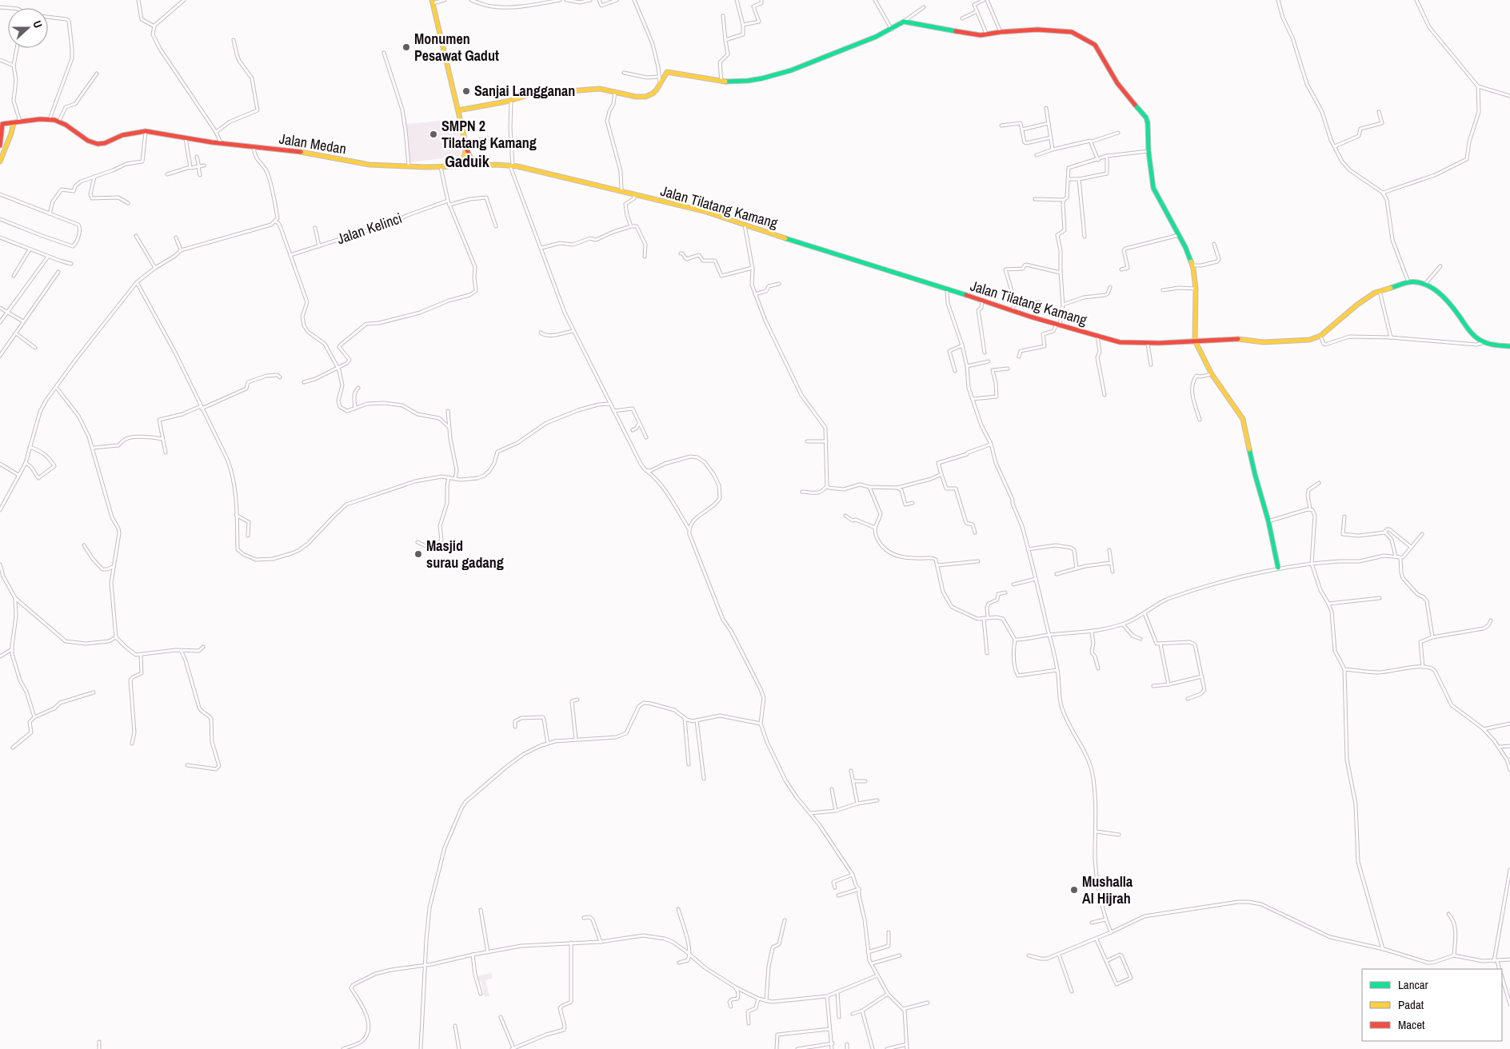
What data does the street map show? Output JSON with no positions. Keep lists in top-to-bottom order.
{
  "streets": {
    "main road": ["Jalan Medan", "Jalan Tilatang Kamang"],
    "street": ["Jalan Kelinci"]
  },
  "crossings": [
    ["Jalan Medan", "Jalan Tilatang Kamang"]
  ],
  "districts": ["Gaduik"],
  "places": [
    "Monumen Pesawat Gadut",
    "Sanjai Langganan",
    "SMPN 2 Tilatang Kamang",
    "Masjid surau gadang",
    "Mushalla Al Hijrah"
  ],
  "legend": ["Lancar", "Padat", "Macet"],
  "north": "right"
}
